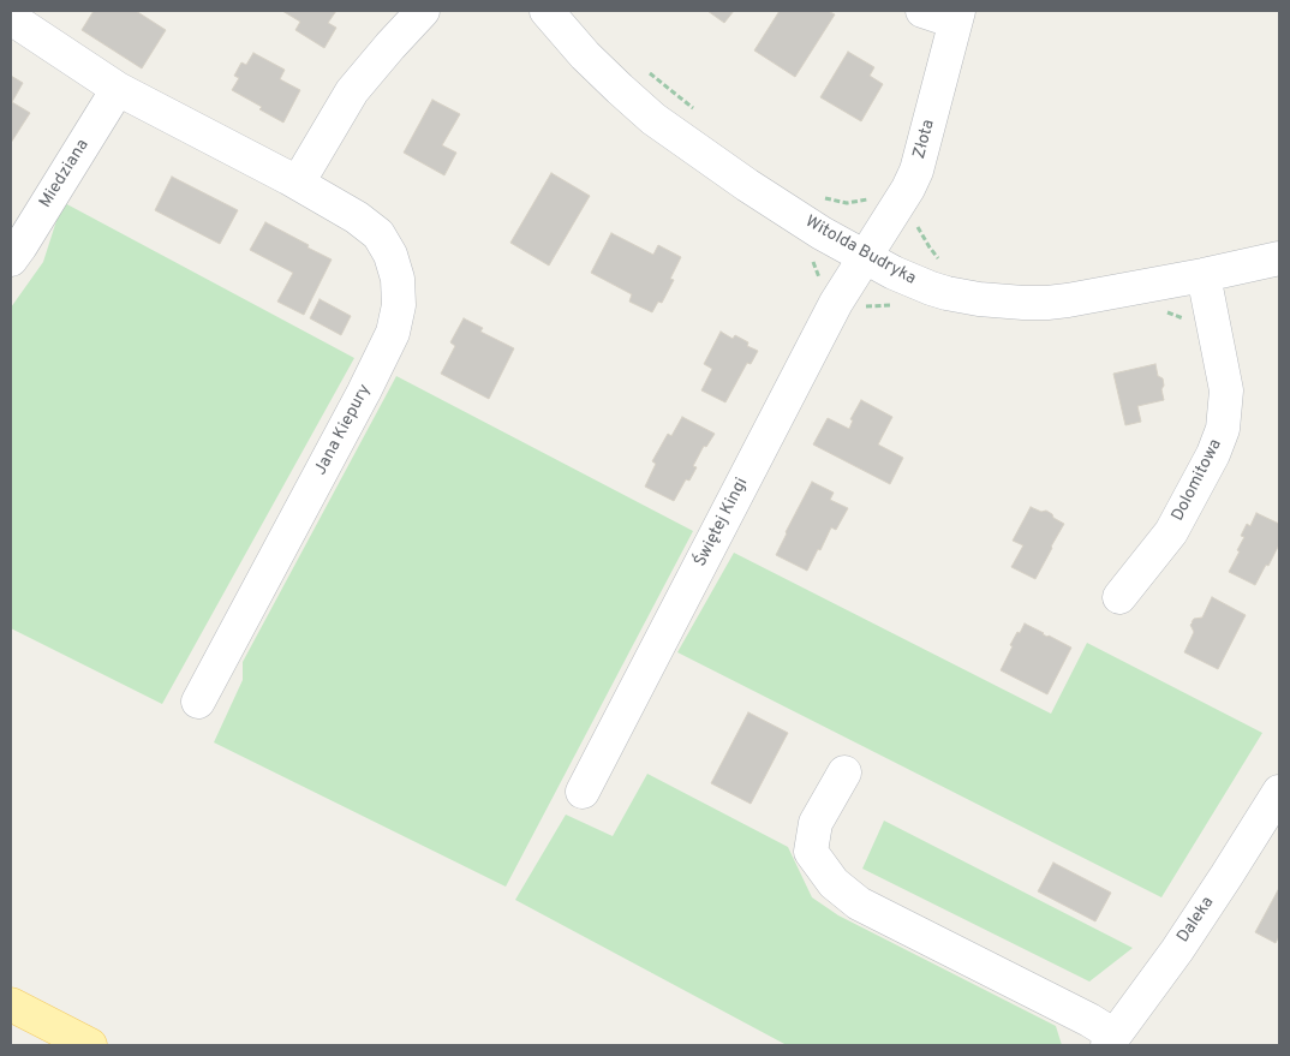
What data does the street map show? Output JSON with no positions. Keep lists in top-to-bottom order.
{
  "streets": {
    "street": [
      "Złota",
      "Miedziana",
      "Witolda Budryka",
      "Jana Kiepury",
      "Dolomitowa",
      "Świętej Kingi",
      "Daleka"
    ]
  },
  "crossings": [
    ["Złota", "Witolda Budryka"],
    ["Złota", "Świętej Kingi"],
    ["Miedziana", "Jana Kiepury"],
    ["Witolda Budryka", "Dolomitowa"],
    ["Witolda Budryka", "Świętej Kingi"]
  ]
}
